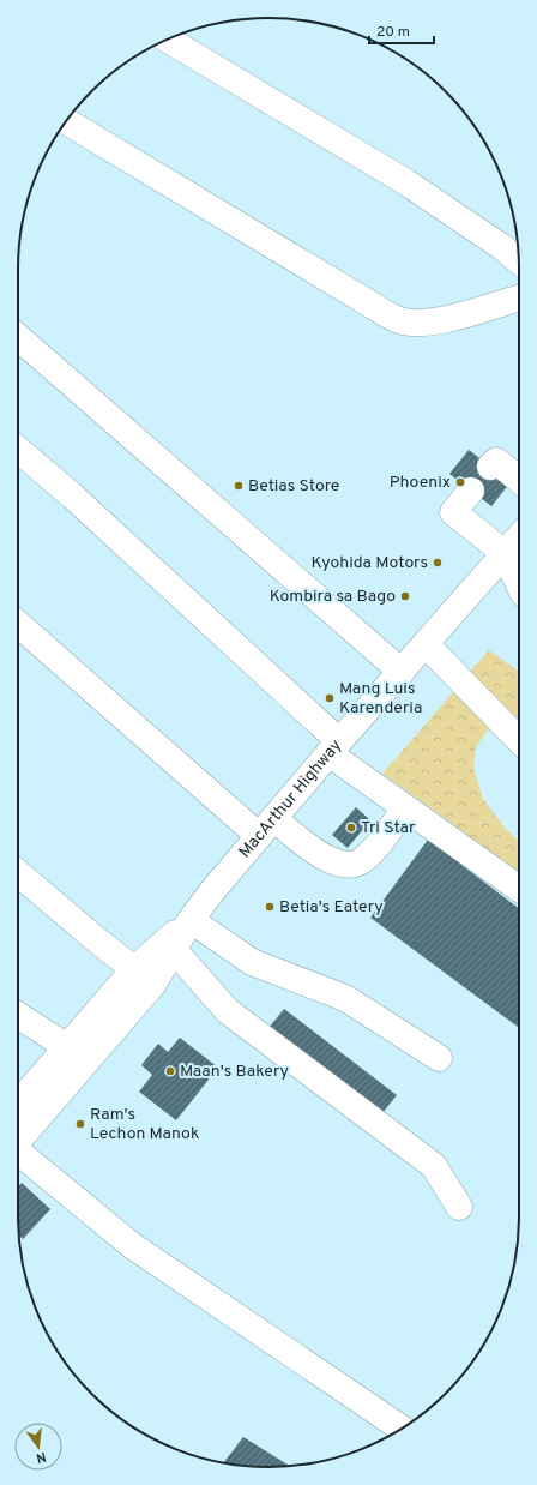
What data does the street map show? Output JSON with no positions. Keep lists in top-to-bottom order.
{
  "streets": {
    "main road": ["MacArthur Highway"]
  },
  "places": [
    "Phoenix",
    "Betias Store",
    "Kyohida Motors",
    "Kombira sa Bago",
    "Mang Luis Karenderia",
    "Tri Star",
    "Betia's Eatery",
    "Maan's Bakery",
    "Ram's Lechon Manok"
  ],
  "scale_bar": "20 m",
  "north": "bottom"
}
